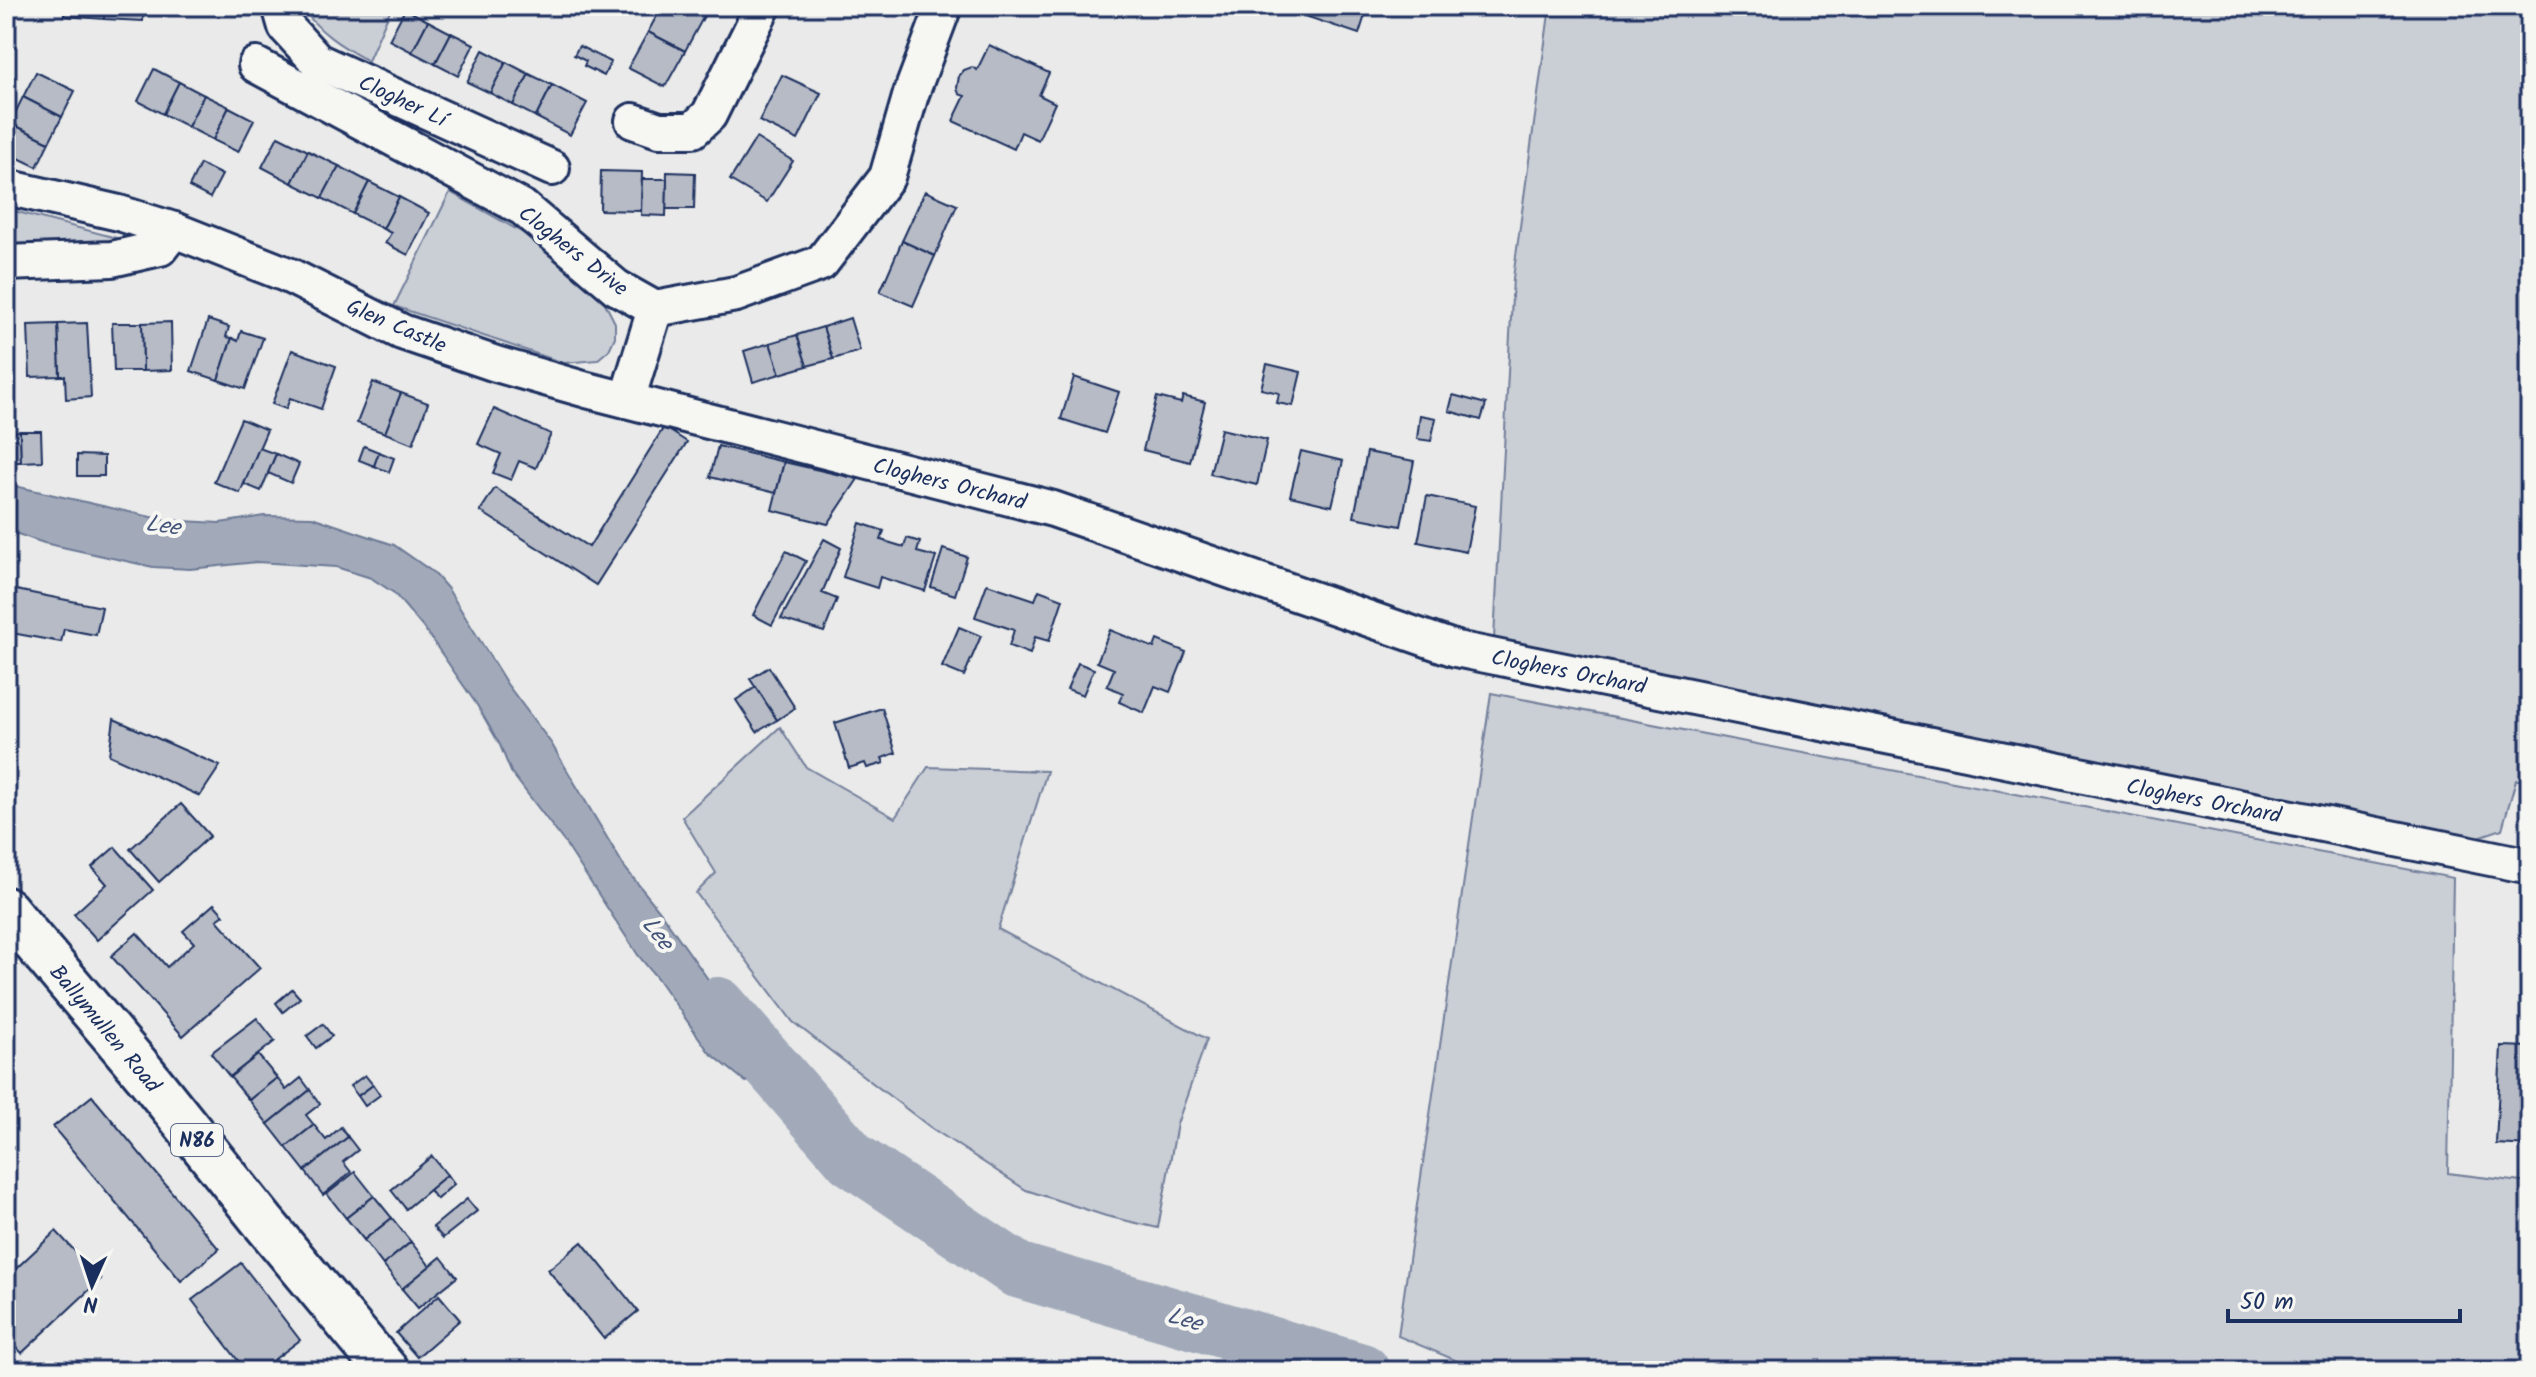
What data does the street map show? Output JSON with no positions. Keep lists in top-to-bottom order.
{
  "streets": {
    "main road": ["Ballymullen Road", "N86"],
    "street": [
      "Clogher Lí",
      "Cloghers Drive",
      "Glen Castle",
      "Cloghers Orchard"
    ]
  },
  "crossings": [
    ["Glen Castle", "Cloghers Orchard"]
  ],
  "water": ["Lee"],
  "scale_bar": "50 m",
  "north": "bottom"
}
